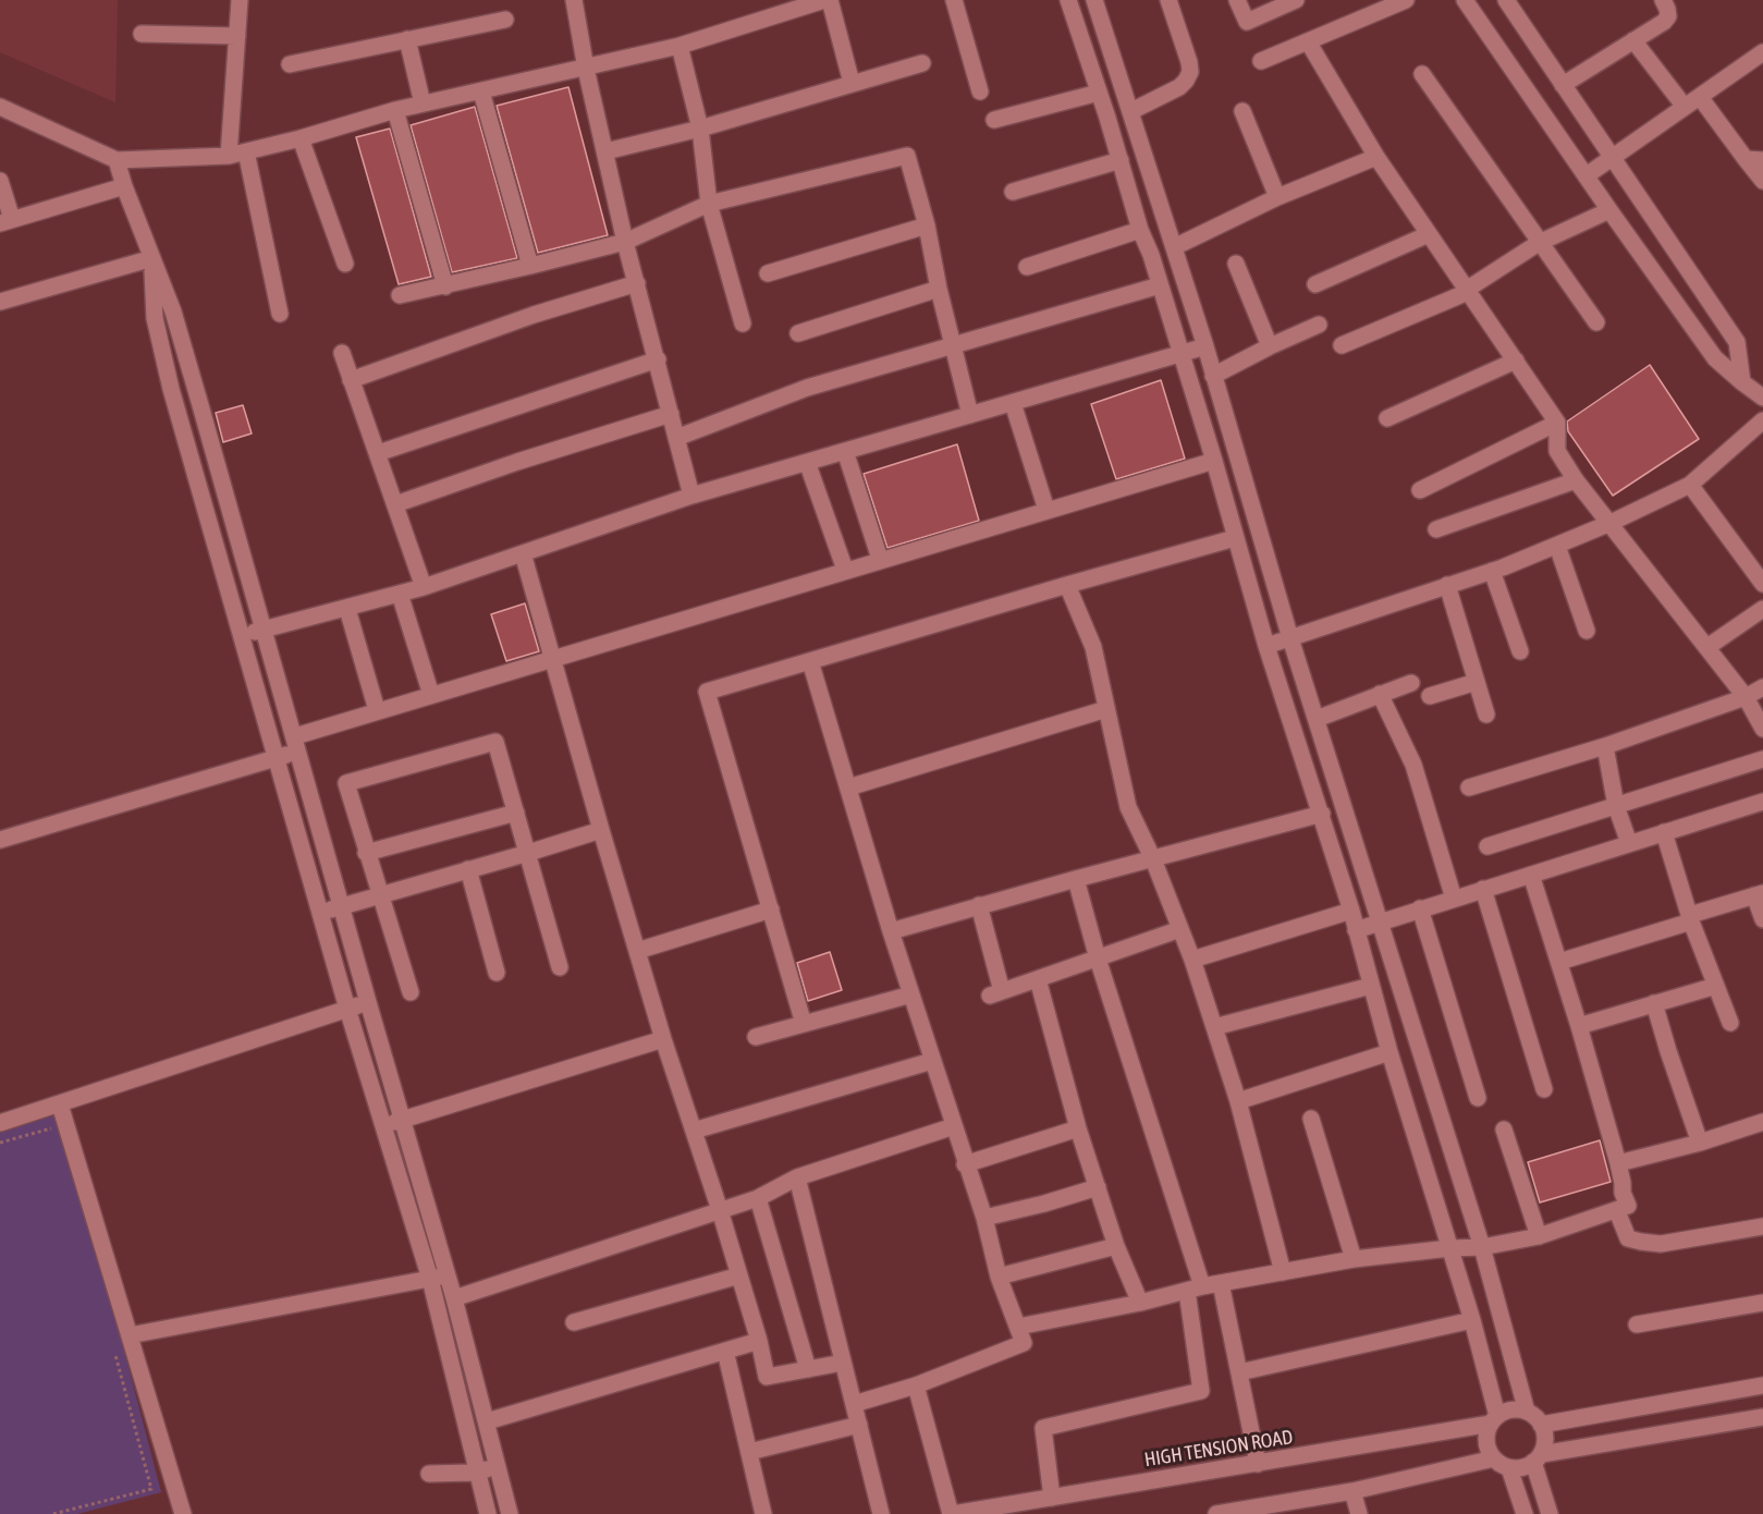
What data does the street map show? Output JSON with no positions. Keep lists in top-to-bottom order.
{
  "streets": {
    "street": ["HIGH TENSION ROAD"]
  }
}
